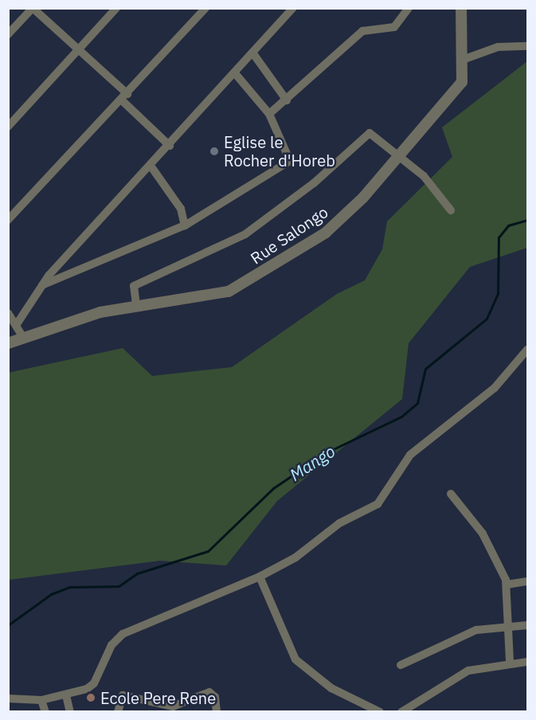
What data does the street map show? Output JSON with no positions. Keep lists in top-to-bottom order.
{
  "streets": {
    "street": ["Rue Salongo"]
  },
  "water": ["Mango"],
  "places": ["Eglise le Rocher d'Horeb", "Ecole Pere Rene"]
}
